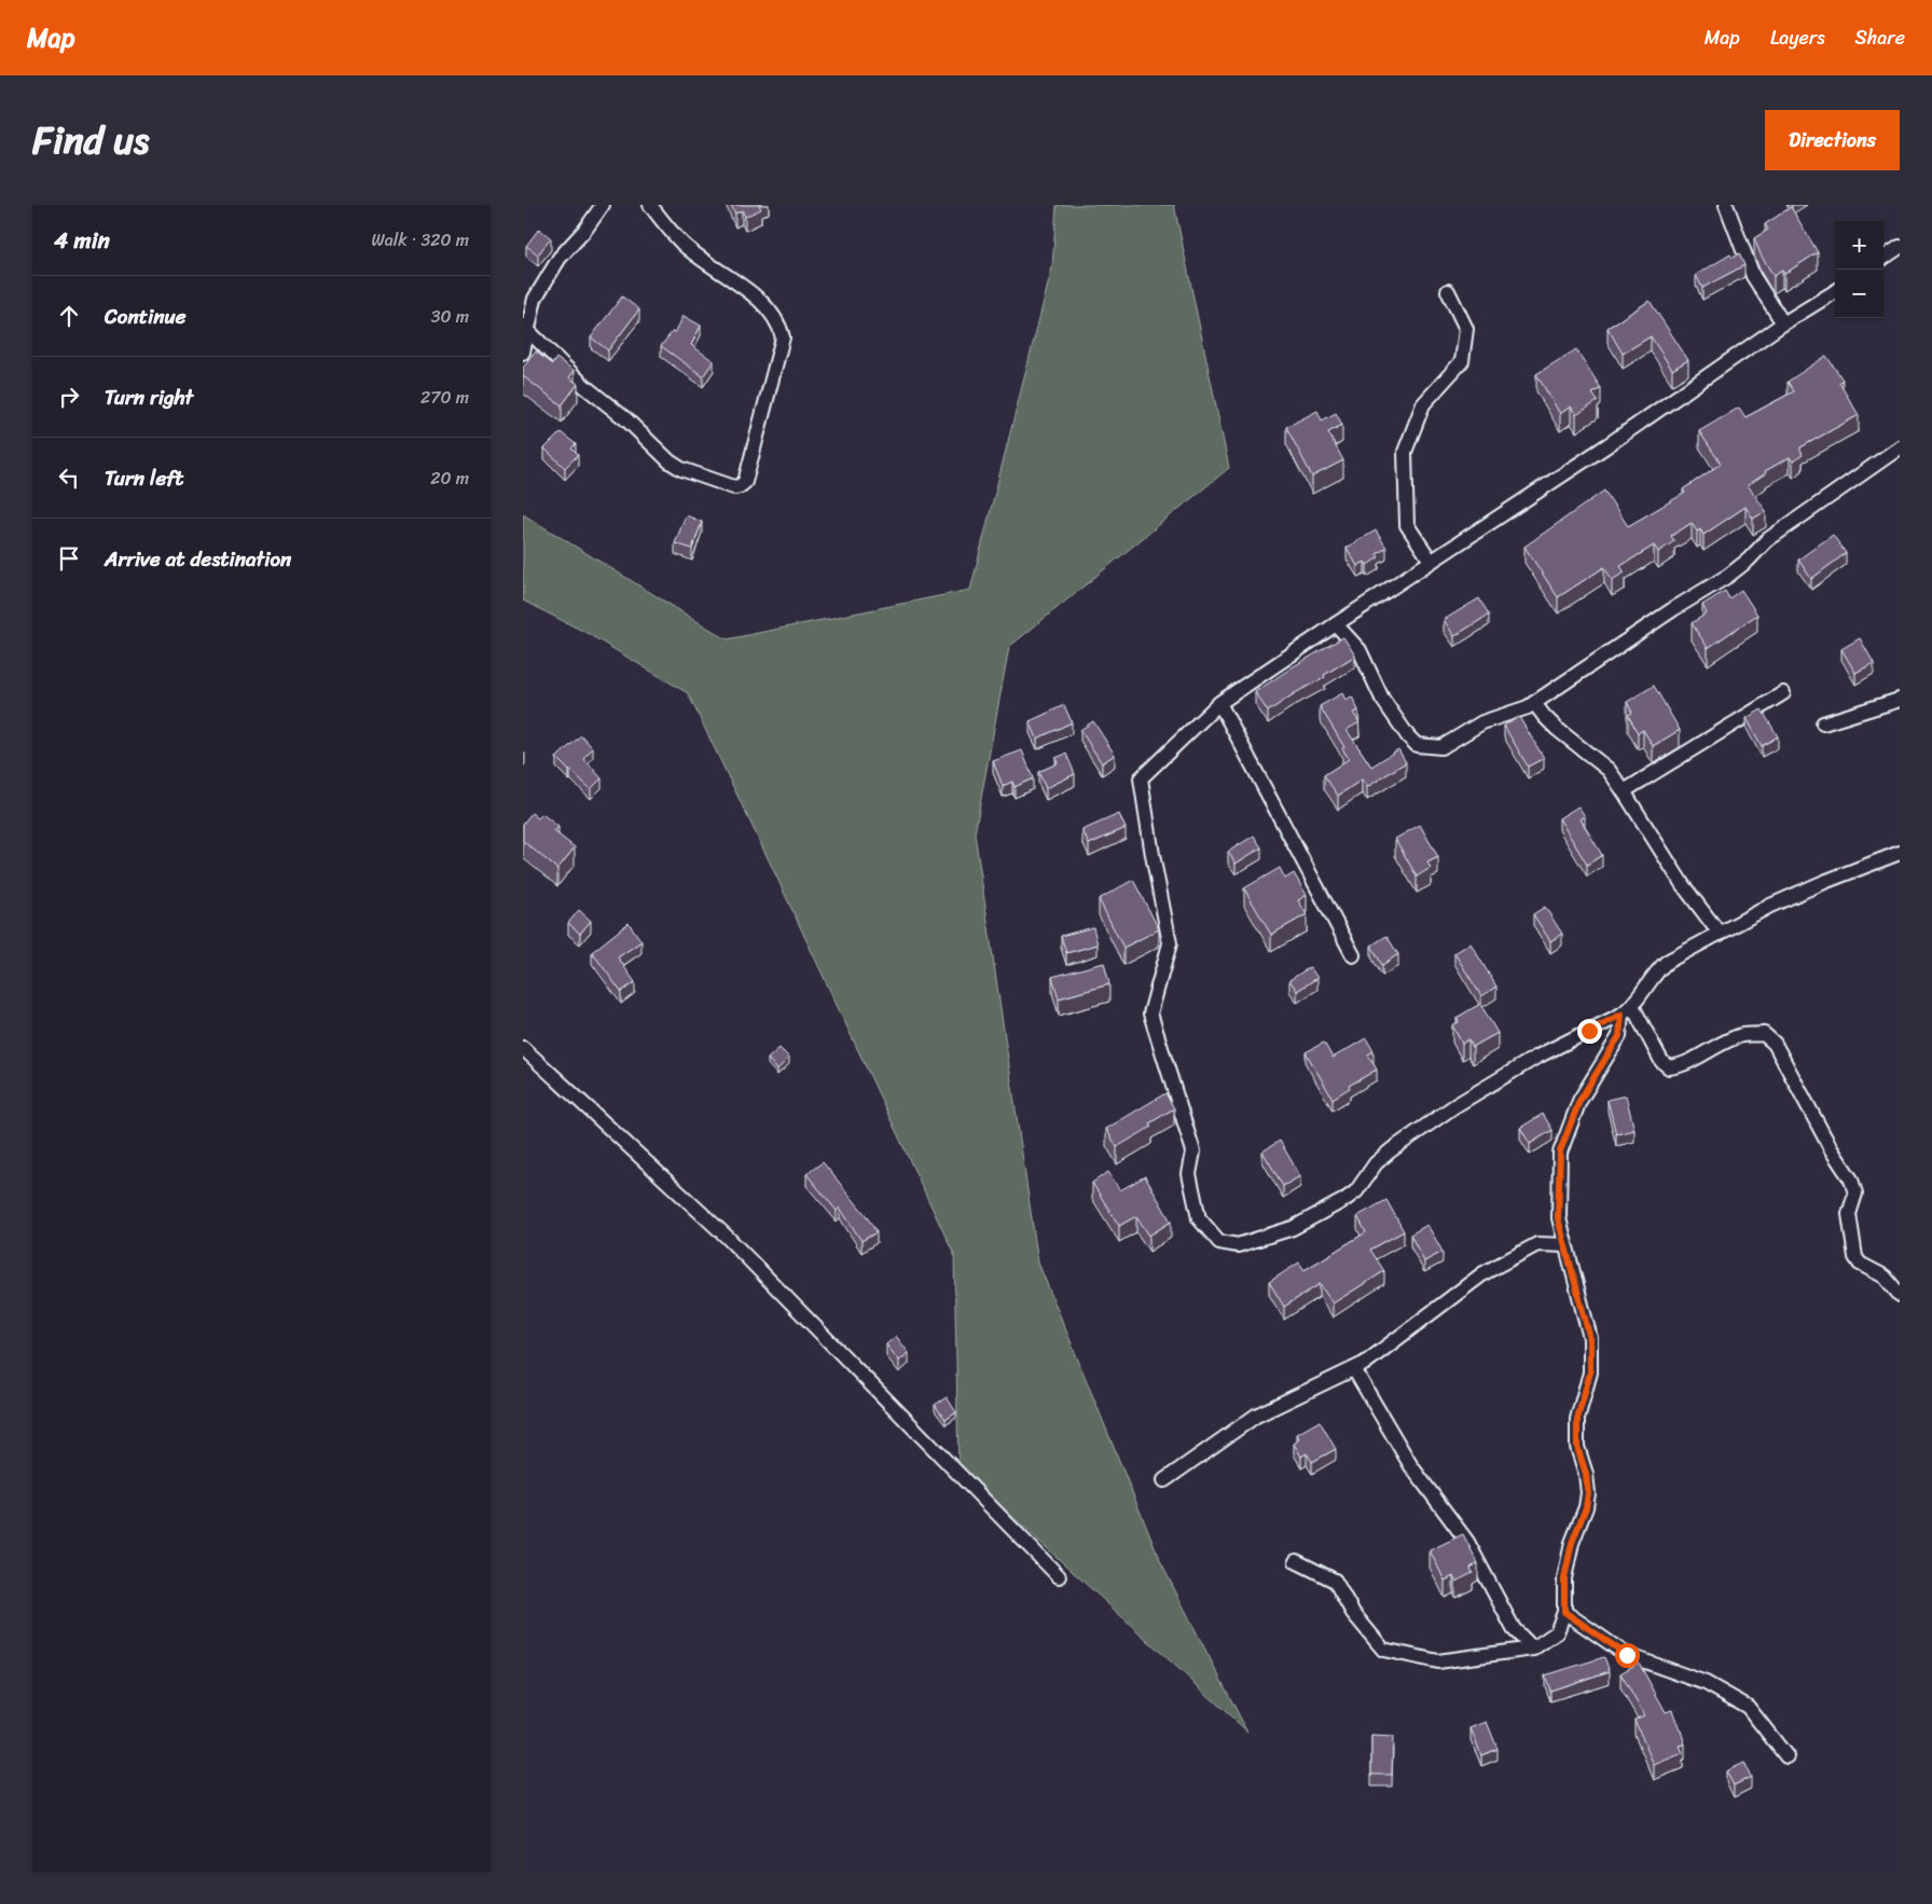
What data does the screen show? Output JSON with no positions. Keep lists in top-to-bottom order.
{
  "page": {
    "header": "Map",
    "nav": ["Map", "Layers", "Share"],
    "title": "Find us",
    "buttons": "Directions",
    "heading": ["4 min", "Walk · 320 m"],
    "map_buttons": ["+", "−"],
    "list": [
      ["Continue", "30 m"],
      ["Turn right", "270 m"],
      ["Turn left", "20 m"],
      "Arrive at destination"
    ]
  }
}
